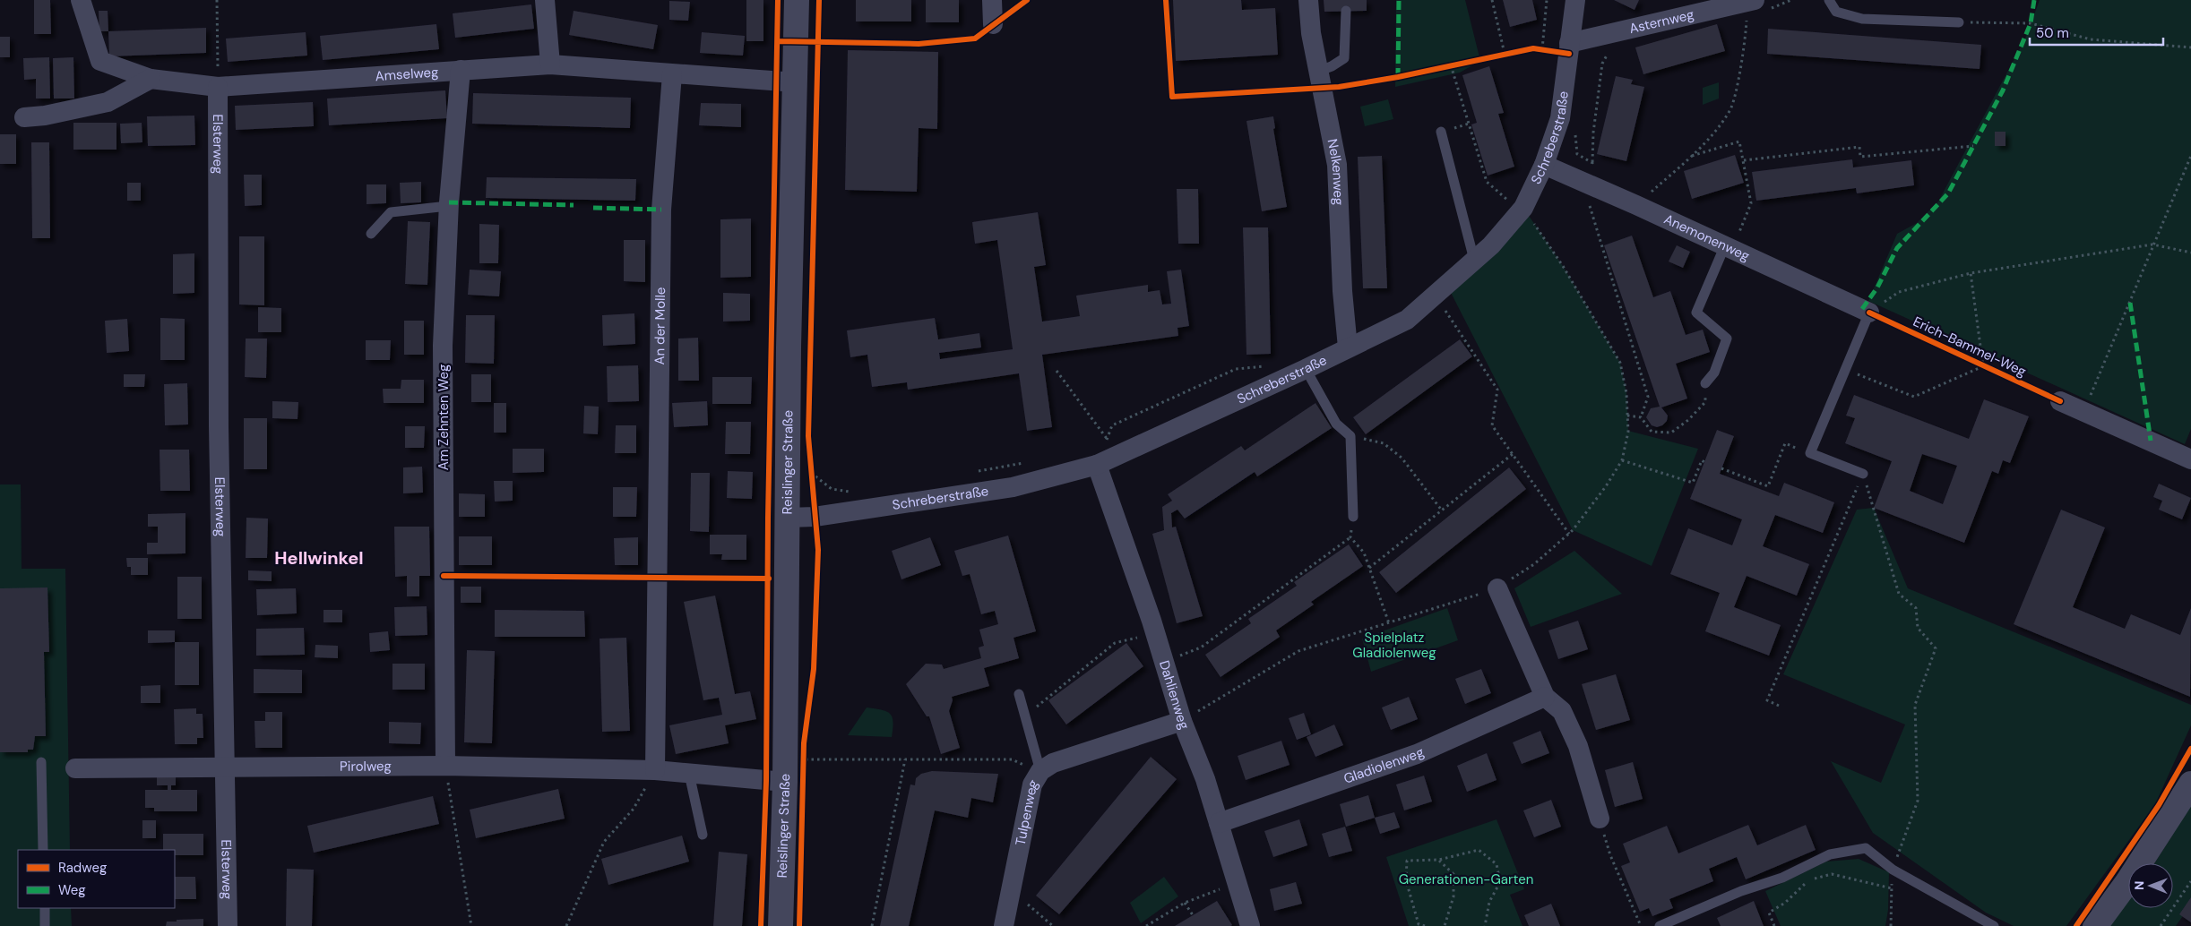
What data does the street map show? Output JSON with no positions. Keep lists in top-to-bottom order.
{
  "streets": {
    "street": [
      "Asternweg",
      "Amselweg",
      "Schreberstraße",
      "Elsterweg",
      "Nelkenweg",
      "Anemonenweg",
      "An der Molle",
      "Am Zehnten Weg",
      "Reislinger Straße",
      "Dahlienweg",
      "Gladiolenweg",
      "Pirolweg",
      "Tulpenweg"
    ],
    "cycle path": ["Erich-Bammel-Weg"]
  },
  "crossings": [
    ["Asternweg", "Schreberstraße"],
    ["Amselweg", "Elsterweg"],
    ["Amselweg", "An der Molle"],
    ["Amselweg", "Am Zehnten Weg"],
    ["Amselweg", "Reislinger Straße"],
    ["Schreberstraße", "Nelkenweg"],
    ["Schreberstraße", "Anemonenweg"],
    ["Schreberstraße", "Reislinger Straße"],
    ["Schreberstraße", "Dahlienweg"],
    ["Elsterweg", "Pirolweg"],
    ["An der Molle", "Pirolweg"],
    ["Am Zehnten Weg", "Pirolweg"],
    ["Reislinger Straße", "Pirolweg"],
    ["Dahlienweg", "Gladiolenweg"],
    ["Dahlienweg", "Tulpenweg"]
  ],
  "districts": ["Hellwinkel"],
  "parks": ["Spielplatz Gladiolenweg", "Generationen-Garten"],
  "legend": ["Radweg", "Weg"],
  "scale_bar": "50 m",
  "north": "left"
}
